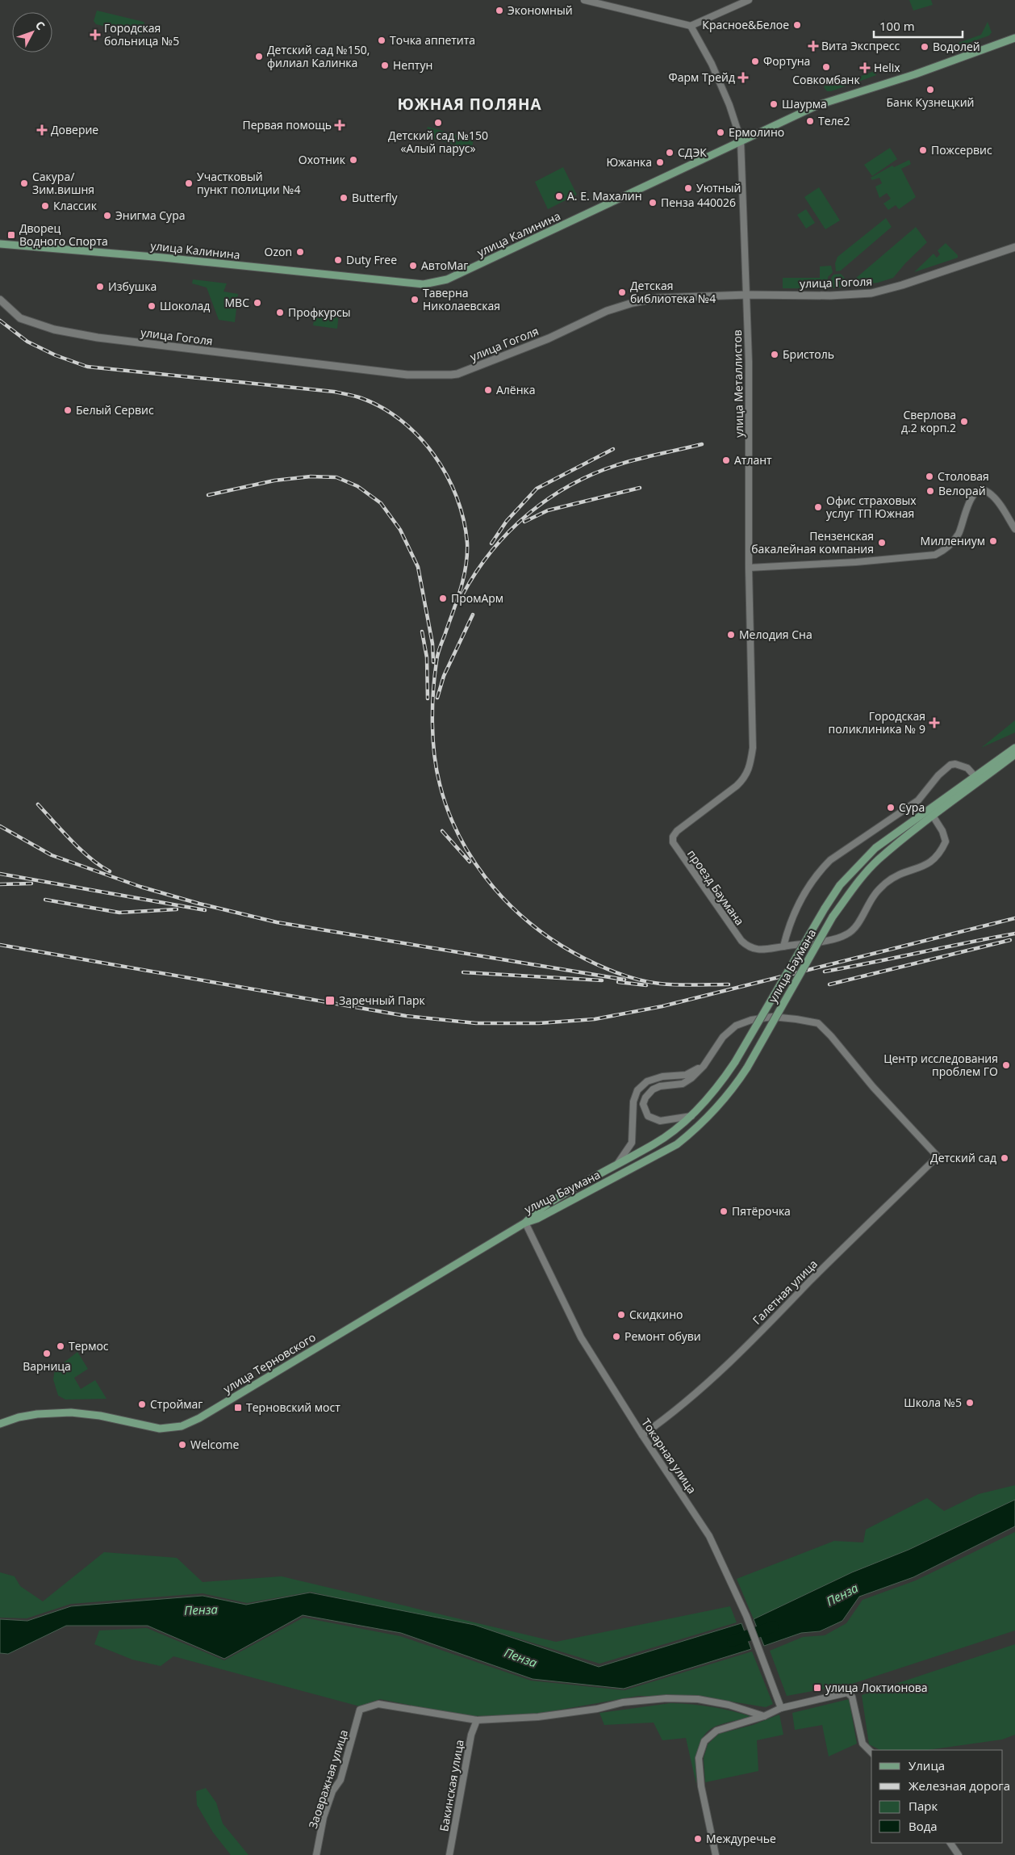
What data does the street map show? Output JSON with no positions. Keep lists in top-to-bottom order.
{
  "streets": {
    "main road": [
      "улица Калинина",
      "улица Гоголя",
      "улица Баумана",
      "улица Терновского"
    ],
    "street": [
      "улица Металлистов",
      "проезд Баумана",
      "Галетная улица",
      "Токарная улица",
      "Заовражная улица",
      "Бакинская улица"
    ]
  },
  "crossings": [
    ["улица Калинина", "улица Металлистов"],
    ["улица Гоголя", "улица Металлистов"],
    ["улица Металлистов", "проезд Баумана"],
    ["улица Баумана", "улица Терновского"],
    ["улица Баумана", "Токарная улица"],
    ["Галетная улица", "Токарная улица"],
    ["улица Терновского", "Токарная улица"],
    ["Заовражная улица", "Бакинская улица"]
  ],
  "districts": ["ЮЖНАЯ ПОЛЯНА"],
  "water": ["Пенза"],
  "places": {
    "other": [
      "Экономный",
      "Красное&Белое",
      "Точка аппетита",
      "Водолей",
      "Детский сад №150, филиал Калинка",
      "Фортуна",
      "Нептун",
      "Совкомбанк",
      "Банк Кузнецкий",
      "Шаурма",
      "Теле2",
      "Детский сад №150 «Алый парус»",
      "Ермолино",
      "Пожсервис",
      "СДЭК",
      "Охотник",
      "Южанка",
      "Сакура/ Зим.вишня",
      "Участковый пункт полиции №4",
      "Уютный",
      "А. Е. Махалин",
      "Butterfly",
      "Пенза 440026",
      "Классик",
      "Энигма Сура",
      "Ozon",
      "Duty Free",
      "АвтоМаг",
      "Избушка",
      "Детская библиотека №4",
      "Таверна Николаевская",
      "МВС",
      "Шоколад",
      "Профкурсы",
      "Бристоль",
      "Алёнка",
      "Белый Сервис",
      "Сверлова д.2 корп.2",
      "Атлант",
      "Столовая",
      "Велорай",
      "Офис страховых услуг ТП Южная",
      "Миллениум",
      "Пензенская бакалейная компания",
      "ПромАрм",
      "Мелодия Сна",
      "Сура",
      "Центр исследования проблем ГО",
      "Детский сад",
      "Пятёрочка",
      "Скидкино",
      "Ремонт обуви",
      "Термос",
      "Варница",
      "Школа №5",
      "Строймаг",
      "Welcome",
      "Междуречье"
    ],
    "health": [
      "Городская больница №5",
      "Вита Экспресс",
      "Helix",
      "Фарм Трейд",
      "Первая помощь",
      "Доверие",
      "Городская поликлиника № 9"
    ],
    "transit": [
      "Дворец Водного Спорта",
      "Заречный Парк",
      "Терновский мост",
      "улица Локтионова"
    ]
  },
  "legend": [
    "Улица",
    "Железная дорога",
    "Парк",
    "Вода"
  ],
  "scale_bar": "100 m",
  "north": "top right"
}
